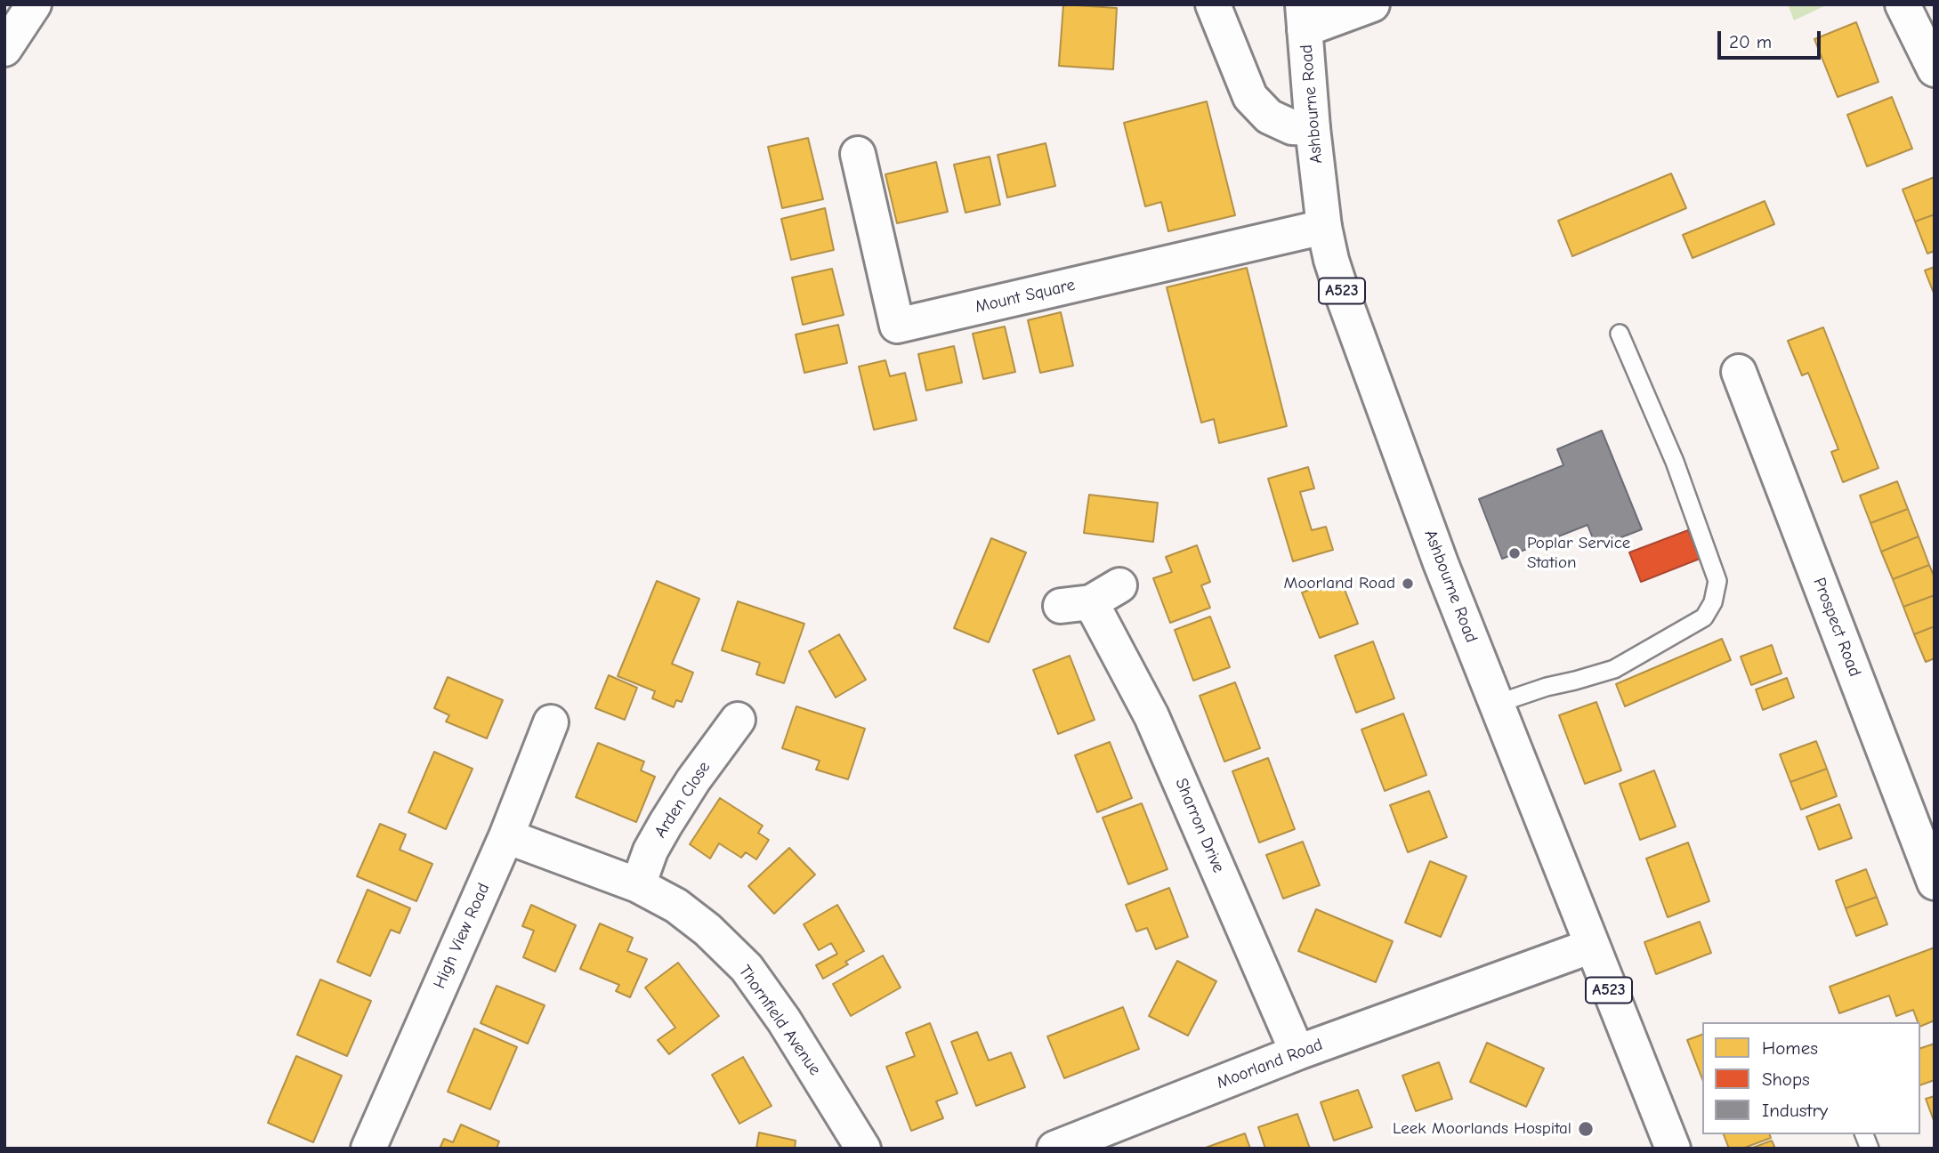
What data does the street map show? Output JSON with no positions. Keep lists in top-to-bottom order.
{
  "streets": {
    "main road": [
      "Ashbourne Road",
      "A523",
      "Mount Square",
      "Prospect Road",
      "Arden Close",
      "Sharron Drive",
      "High View Road",
      "Thornfield Avenue",
      "Moorland Road"
    ]
  },
  "crossings": [
    ["Ashbourne Road", "Mount Square"],
    ["Ashbourne Road", "Moorland Road"],
    ["Arden Close", "Thornfield Avenue"],
    ["Sharron Drive", "Moorland Road"],
    ["High View Road", "Thornfield Avenue"]
  ],
  "places": ["Poplar Service Station", "Moorland Road", "Leek Moorlands Hospital"],
  "legend": ["Homes", "Shops", "Industry"],
  "scale_bar": "20 m"
}
